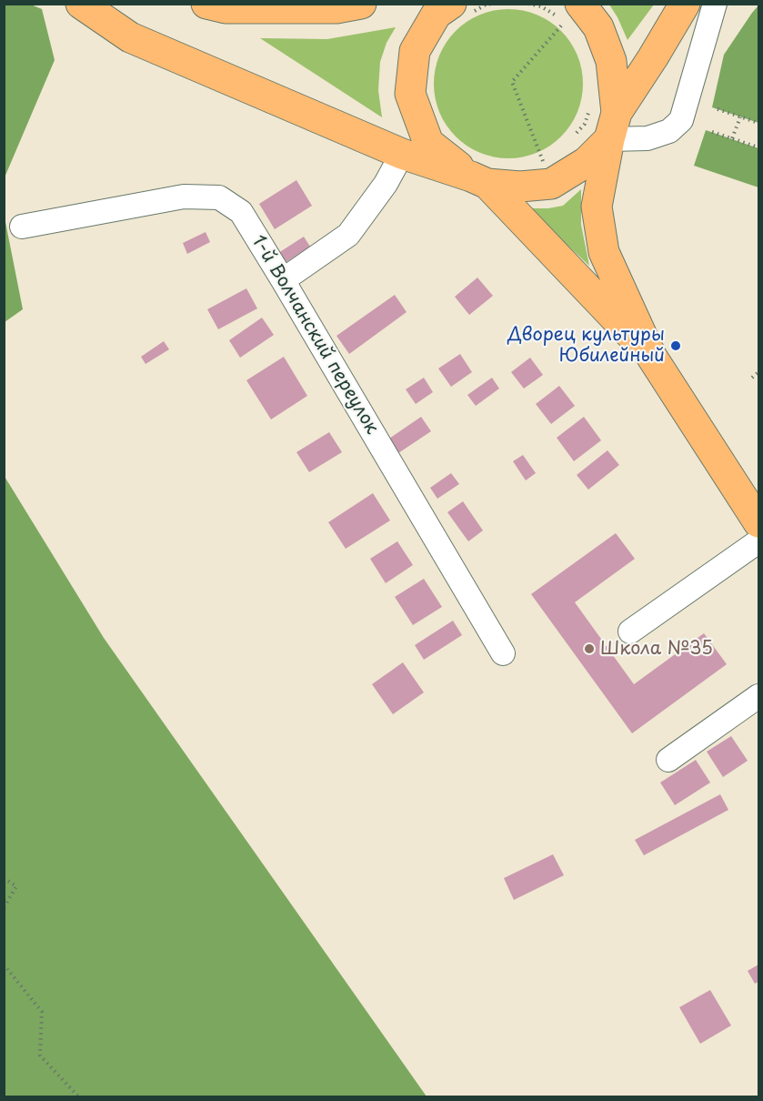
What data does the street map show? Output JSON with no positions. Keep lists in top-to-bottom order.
{
  "streets": {
    "street": ["1-й Волчанский переулок"]
  },
  "places": ["Дворец культуры Юбилейный", "Школа №35"]
}
